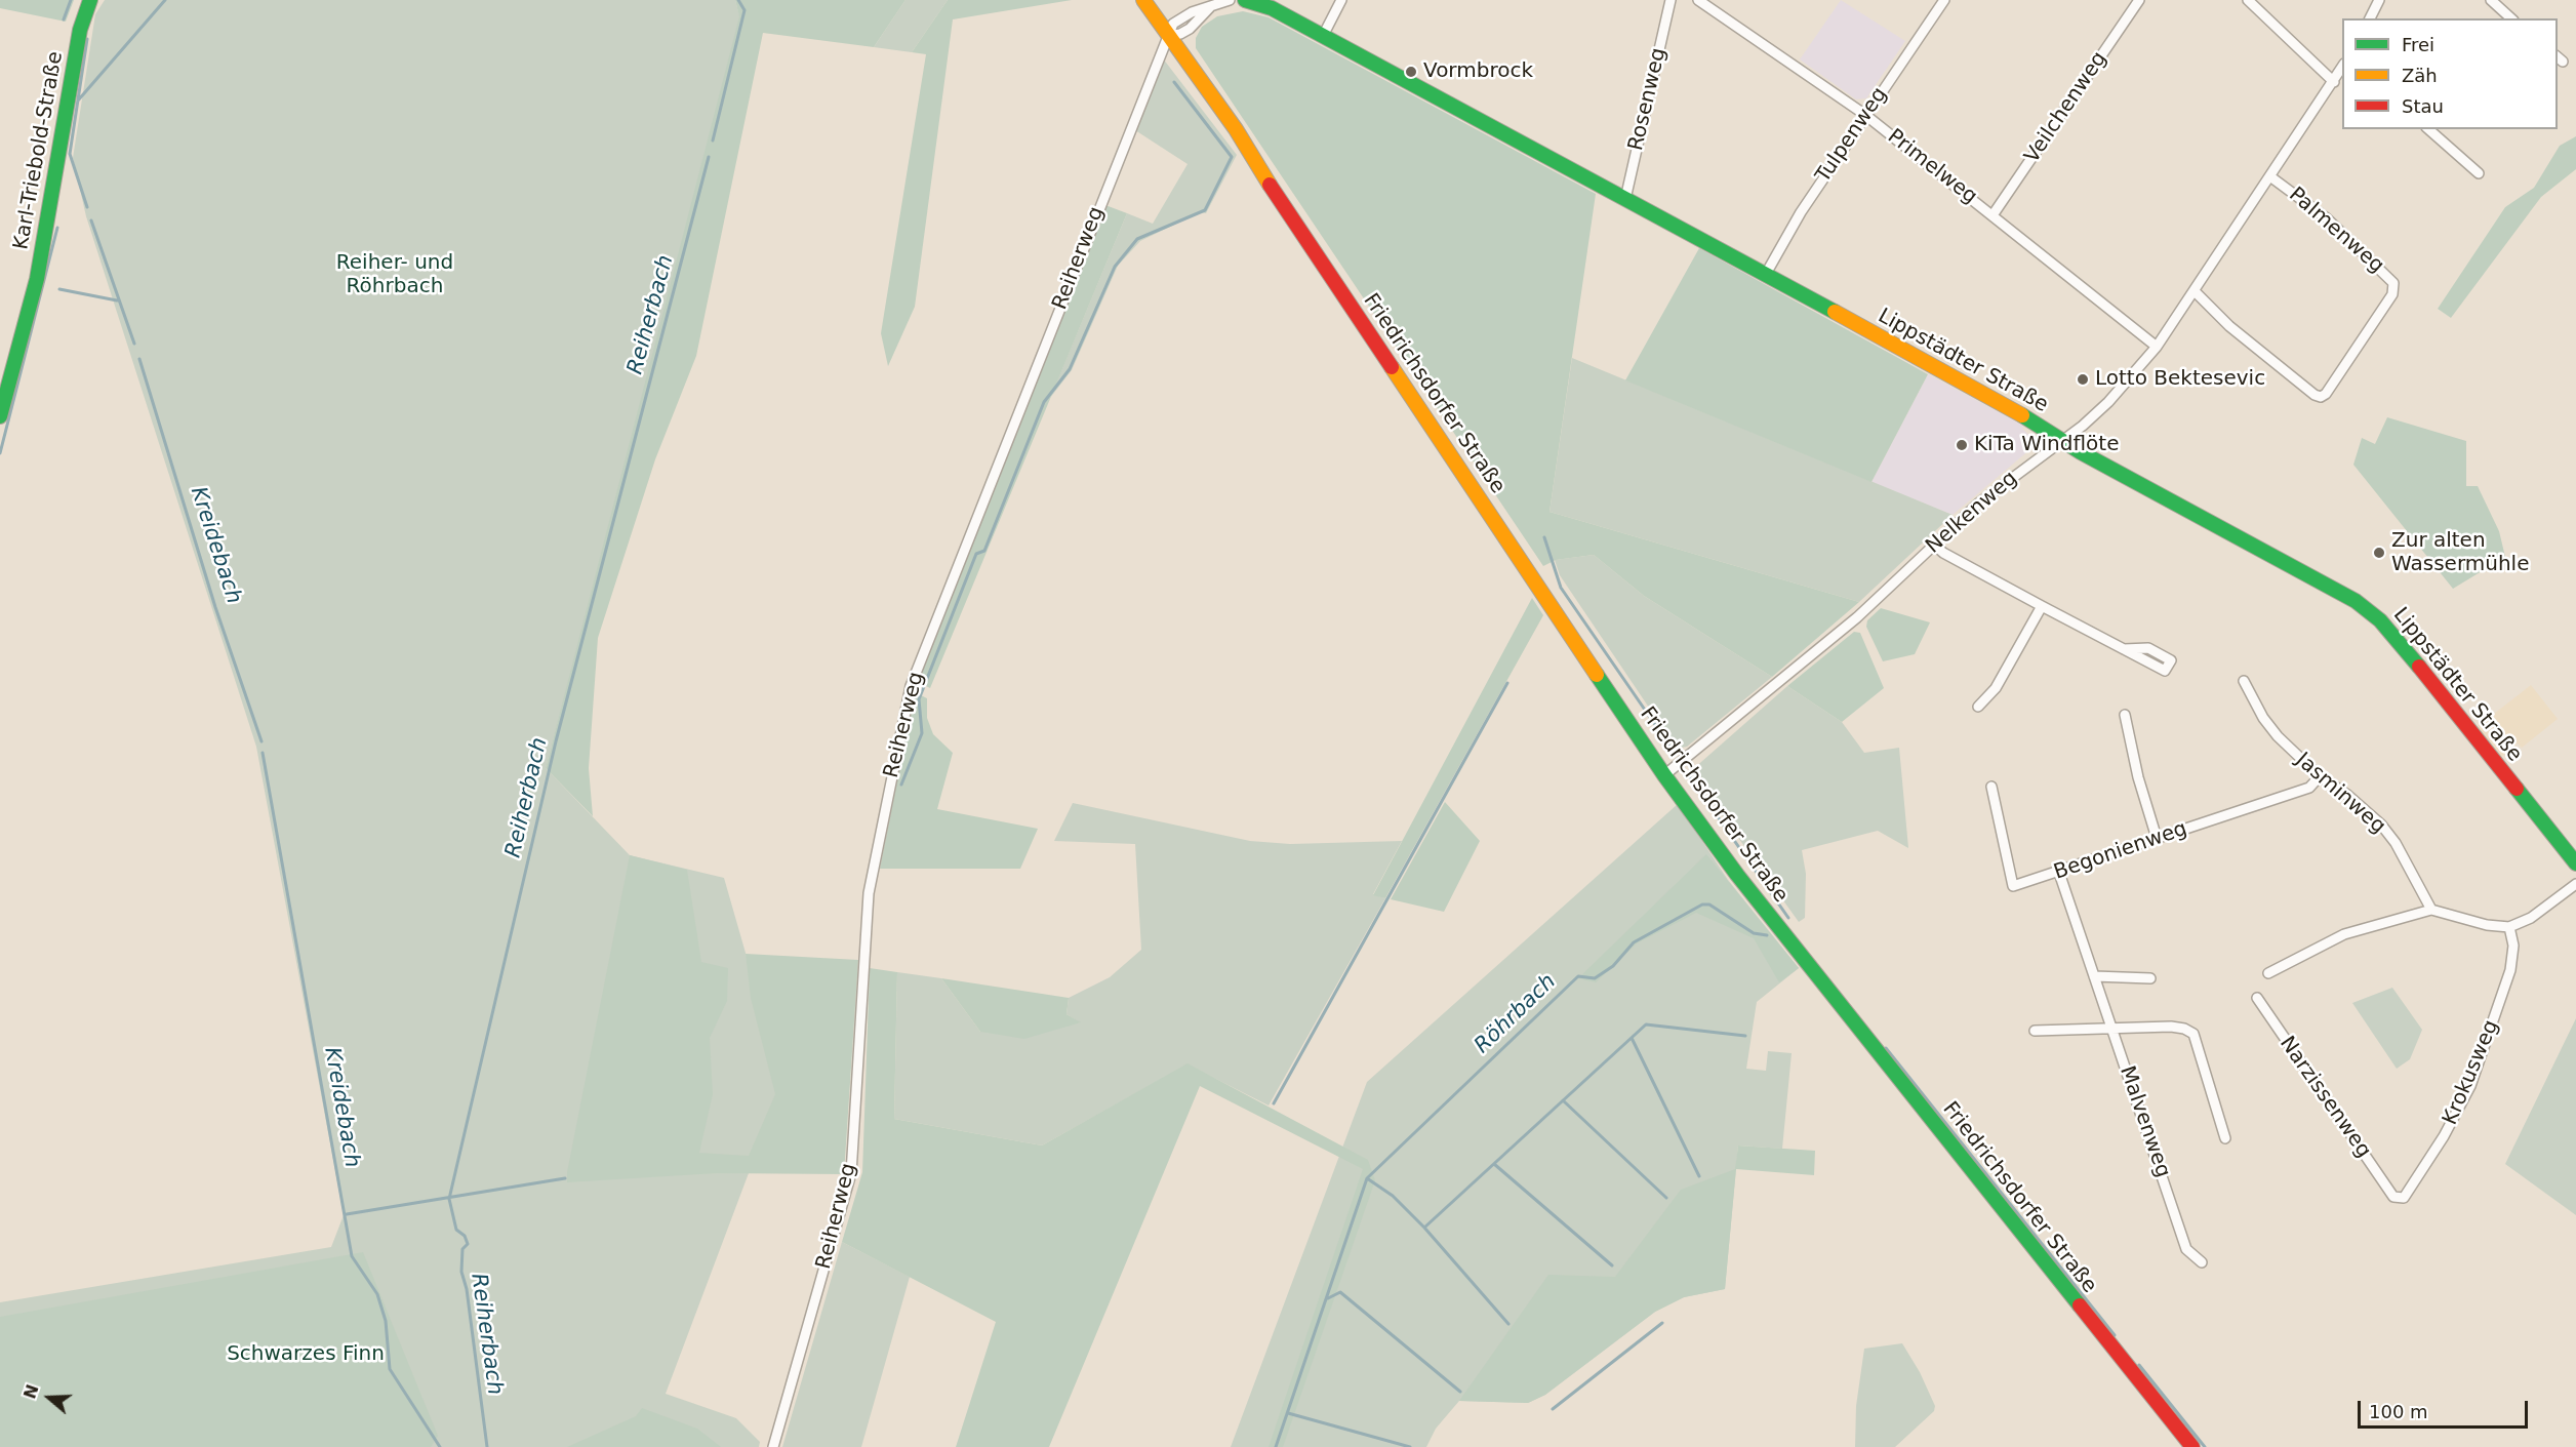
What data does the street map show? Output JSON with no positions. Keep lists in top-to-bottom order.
{
  "streets": {
    "street": [
      "Rosenweg",
      "Veilchenweg",
      "Tulpenweg",
      "Karl-Triebold-Straße",
      "Primelweg",
      "Palmenweg",
      "Reiherweg",
      "Lippstädter Straße",
      "Friedrichsdorfer Straße",
      "Nelkenweg",
      "Jasminweg",
      "Begonienweg",
      "Krokusweg",
      "Narzissenweg",
      "Malvenweg"
    ]
  },
  "crossings": [
    ["Rosenweg", "Lippstädter Straße"],
    ["Veilchenweg", "Primelweg"],
    ["Tulpenweg", "Primelweg"],
    ["Tulpenweg", "Lippstädter Straße"],
    ["Primelweg", "Nelkenweg"],
    ["Palmenweg", "Nelkenweg"],
    ["Reiherweg", "Friedrichsdorfer Straße"],
    ["Lippstädter Straße", "Nelkenweg"],
    ["Friedrichsdorfer Straße", "Nelkenweg"],
    ["Jasminweg", "Begonienweg"],
    ["Begonienweg", "Malvenweg"],
    ["Krokusweg", "Narzissenweg"]
  ],
  "water": ["Reiherbach", "Kreidebach", "Röhrbach"],
  "parks": ["Reiher- und Röhrbach", "Schwarzes Finn"],
  "places": [
    "Vormbrock",
    "Lotto Bektesevic",
    "KiTa Windflöte",
    "Zur alten Wassermühle"
  ],
  "legend": ["Frei", "Zäh", "Stau"],
  "scale_bar": "100 m",
  "north": "left"
}
